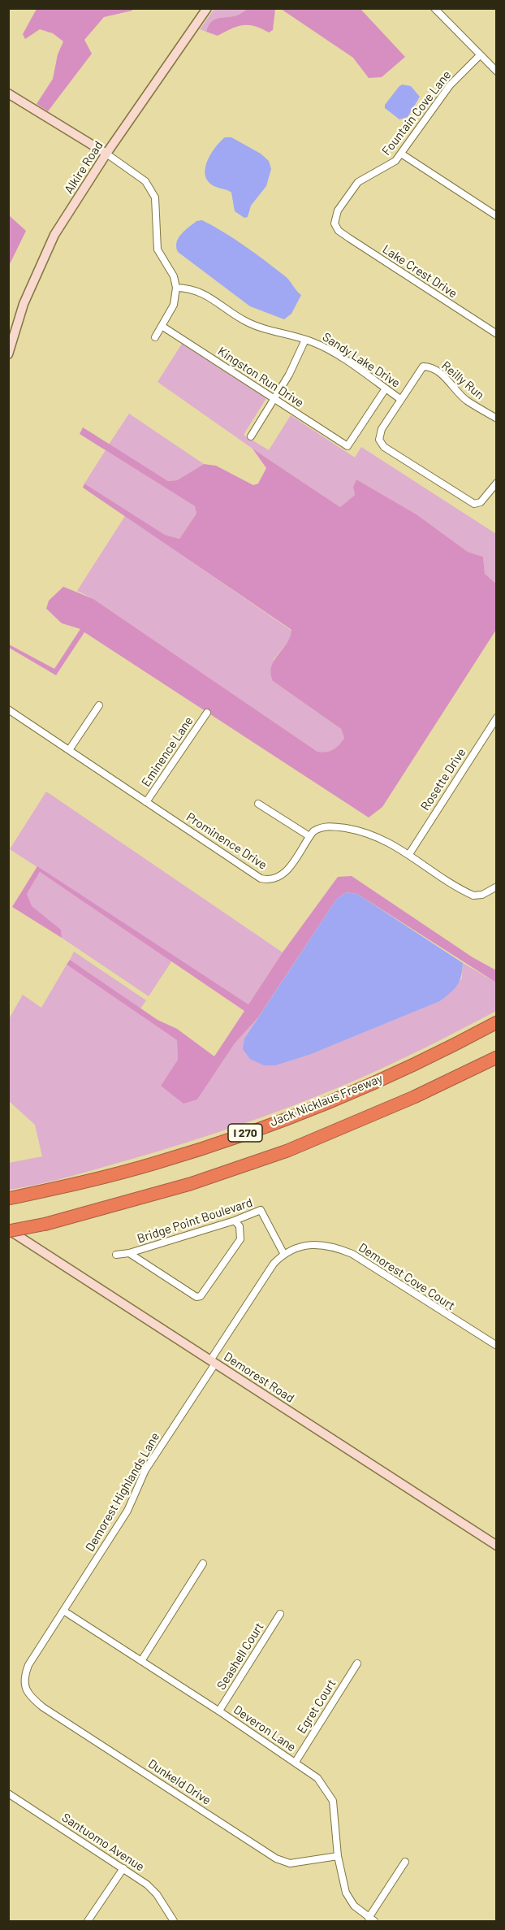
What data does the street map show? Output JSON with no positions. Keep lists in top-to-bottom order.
{
  "streets": {
    "highway": ["Jack Nicklaus Freeway", "I 270"],
    "street": [
      "Fountain Cove Lane",
      "Alkire Road",
      "Lake Crest Drive",
      "Sandy Lake Drive",
      "Kingston Run Drive",
      "Reilly Run",
      "Eminence Lane",
      "Rosette Drive",
      "Prominence Drive",
      "Bridge Point Boulevard",
      "Demorest Cove Court",
      "Demorest Road",
      "Demorest Highlands Lane",
      "Seashell Court",
      "Egret Court",
      "Deveron Lane",
      "Dunkeld Drive",
      "Santuomo Avenue"
    ]
  },
  "crossings": [
    ["Fountain Cove Lane", "Lake Crest Drive"],
    ["Sandy Lake Drive", "Kingston Run Drive"],
    ["Sandy Lake Drive", "Reilly Run"],
    ["Eminence Lane", "Prominence Drive"],
    ["I 270", "Demorest Road"],
    ["Bridge Point Boulevard", "Demorest Cove Court"],
    ["Demorest Road", "Demorest Highlands Lane"],
    ["Demorest Highlands Lane", "Deveron Lane"],
    ["Demorest Highlands Lane", "Dunkeld Drive"],
    ["Seashell Court", "Deveron Lane"],
    ["Egret Court", "Deveron Lane"],
    ["Deveron Lane", "Dunkeld Drive"]
  ]
}
